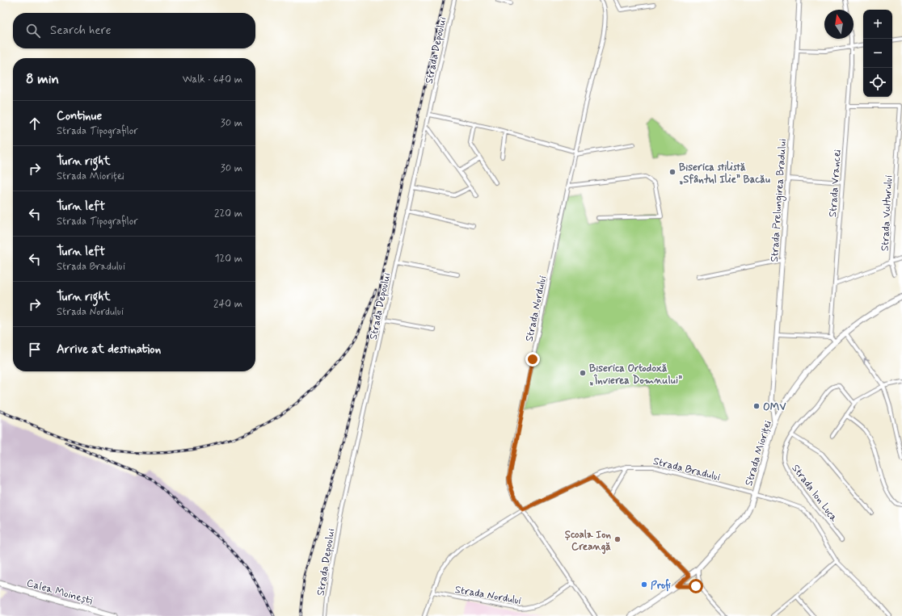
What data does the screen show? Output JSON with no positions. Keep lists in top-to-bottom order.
{
  "streets": {
    "main road": ["Strada Mioriței", "Calea Moinești"],
    "street": [
      "Strada Depoului",
      "Strada Vrancei",
      "Strada Prelungirea Bradului",
      "Strada Vulturului",
      "Strada Nordului",
      "Strada Bradului",
      "Strada Ion Luca"
    ]
  },
  "crossings": [
    ["Strada Vrancei", "Strada Vulturului"],
    ["Strada Prelungirea Bradului", "Strada Mioriței"],
    ["Strada Nordului", "Strada Bradului"],
    ["Strada Mioriței", "Strada Bradului"],
    ["Strada Mioriței", "Strada Ion Luca"],
    ["Strada Bradului", "Strada Ion Luca"]
  ],
  "places": [
    "Biserica stilistă „Sfântul Ilie” Bacău",
    "Biserica Ortodoxă „Învierea Domnului”",
    "OMV",
    "Școala Ion Creangă",
    "Profi"
  ],
  "north": "top",
  "page": {
    "map_buttons": ["+", "−"],
    "search": "Search here",
    "heading": ["8 min", "Walk · 640 m"],
    "list": [
      ["Continue", "Strada Tipografilor", "30 m"],
      ["Turn right", "Strada Mioriței", "30 m"],
      ["Turn left", "Strada Tipografilor", "220 m"],
      ["Turn left", "Strada Bradului", "120 m"],
      ["Turn right", "Strada Nordului", "240 m"],
      "Arrive at destination"
    ]
  }
}
